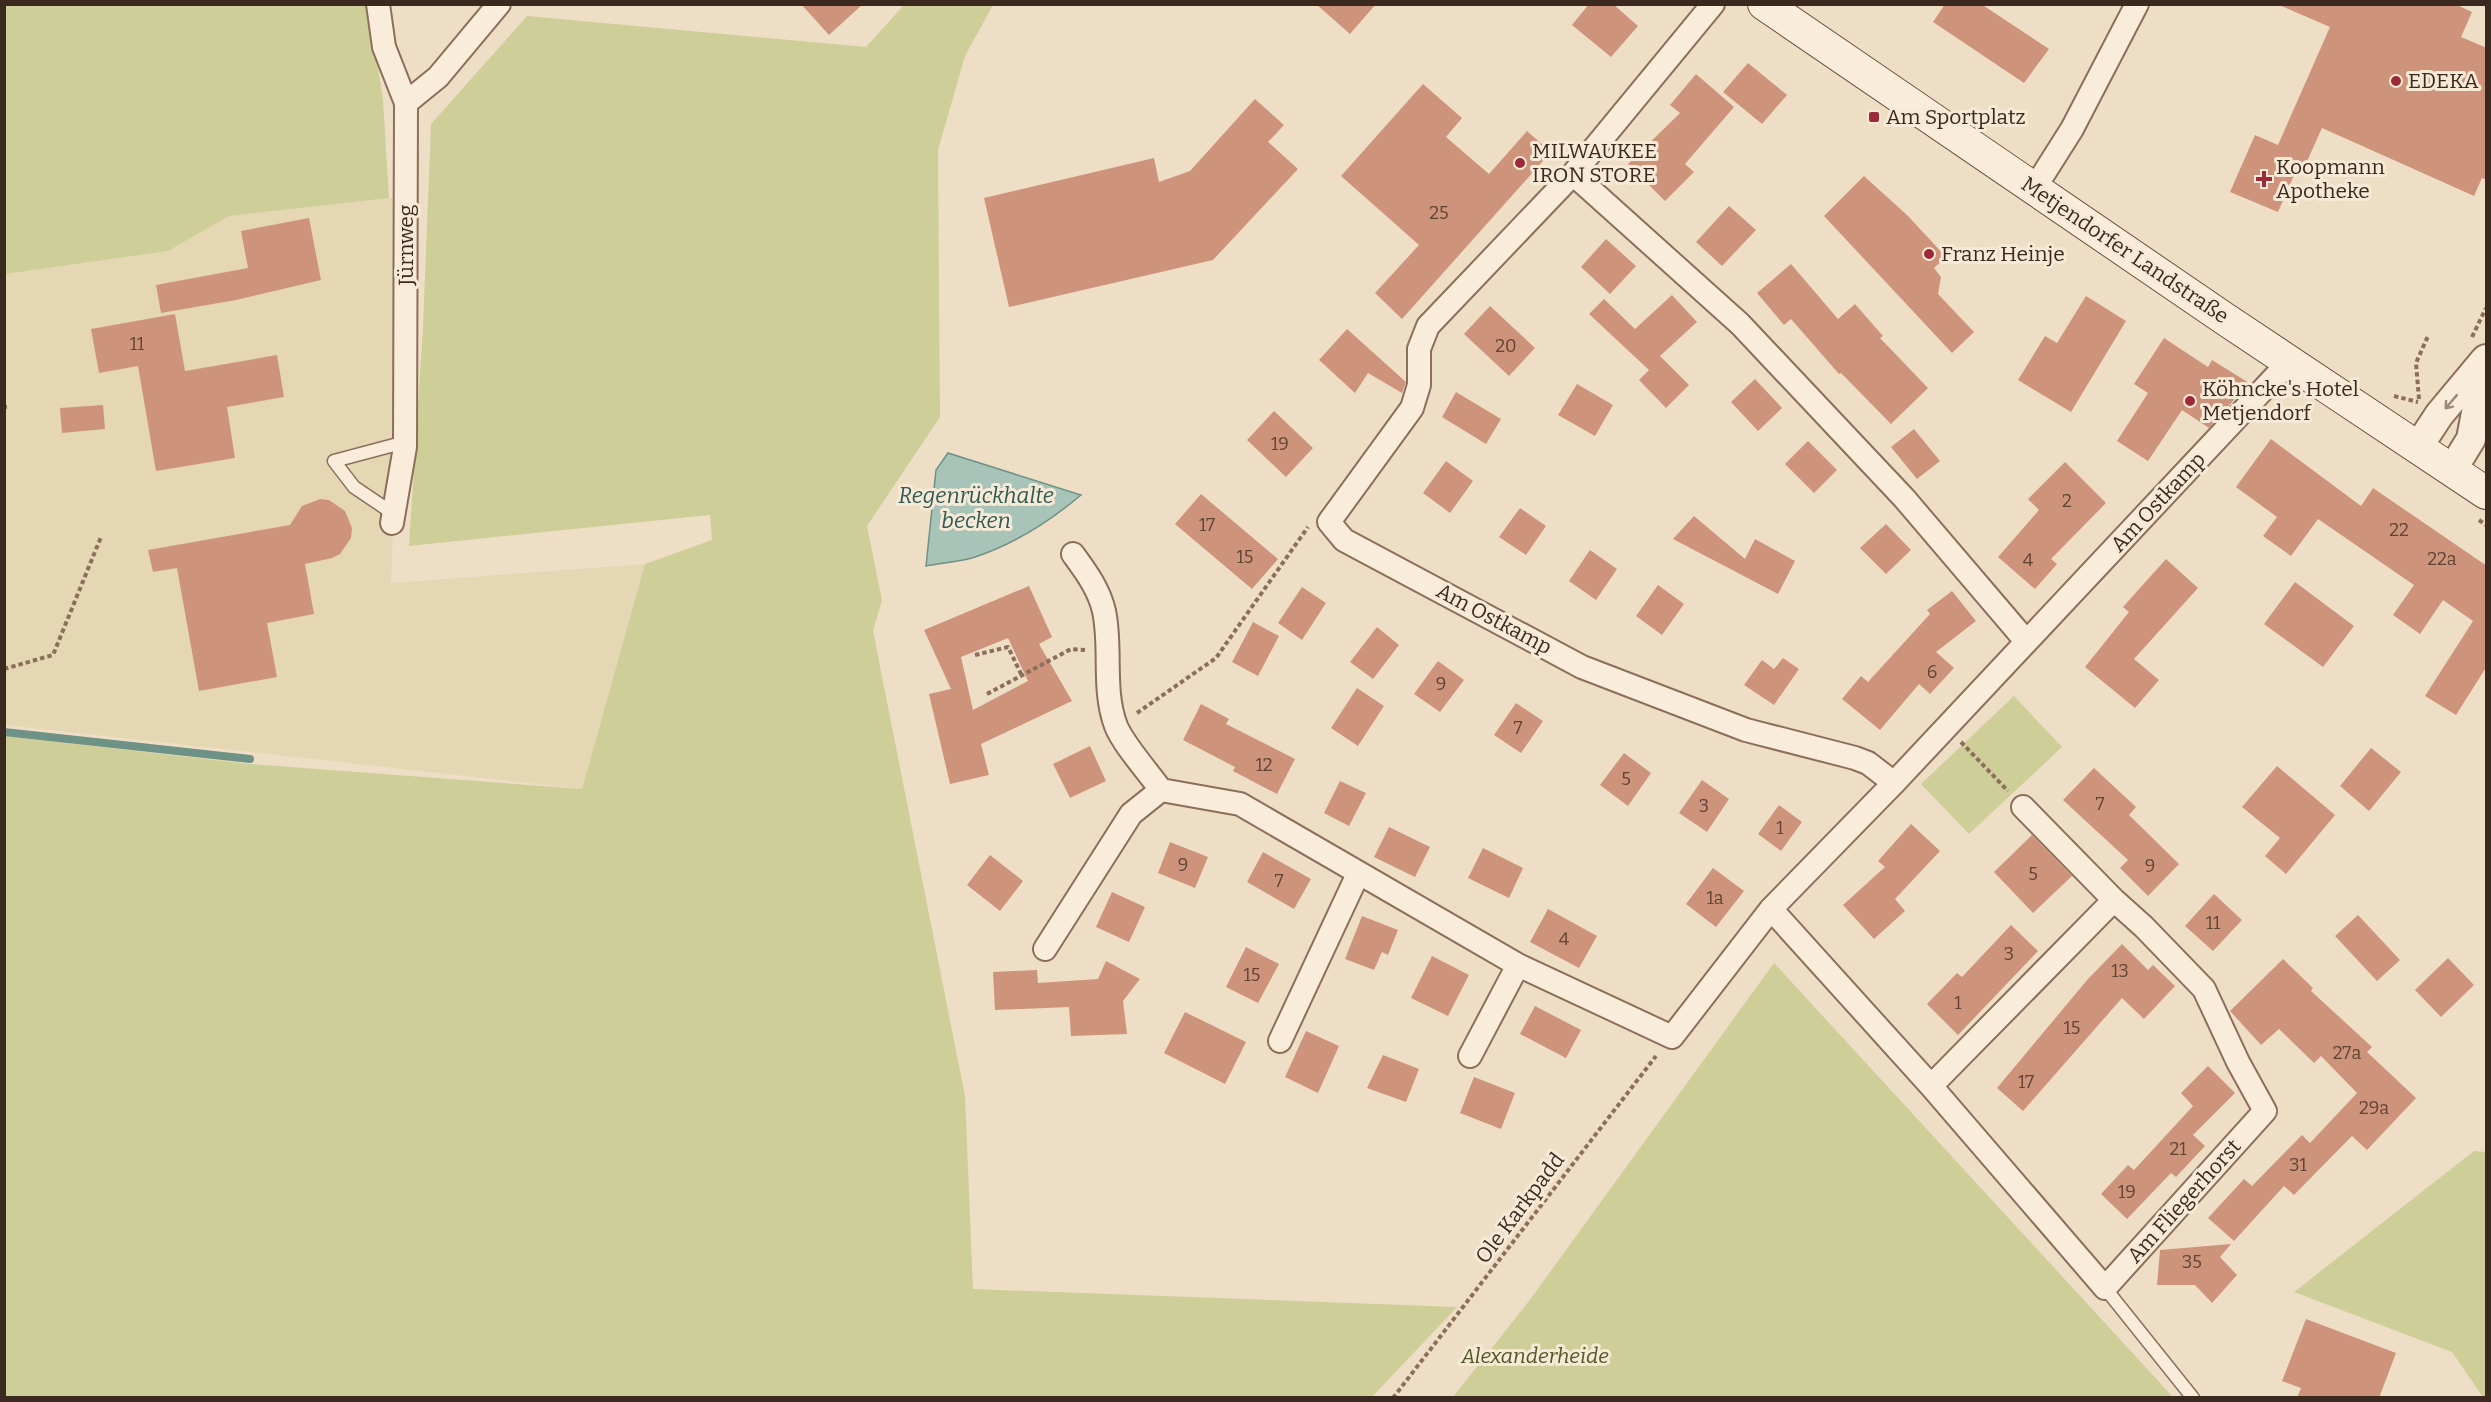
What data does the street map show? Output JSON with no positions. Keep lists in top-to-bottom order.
{
  "streets": {
    "main road": ["Metjendorfer Landstraße"],
    "street": ["Jürnweg", "Am Ostkamp", "Am Fliegerhorst"],
    "path": ["Ole Karkpadd"]
  },
  "crossings": [
    ["Metjendorfer Landstraße", "Am Ostkamp"]
  ],
  "water": ["Regenrückhalte becken"],
  "parks": ["Alexanderheide"],
  "places": {
    "other": [
      "EDEKA",
      "MILWAUKEE IRON STORE",
      "Franz Heinje",
      "Köhncke's Hotel Metjendorf"
    ],
    "transit": ["Am Sportplatz"],
    "health": ["Koopmann Apotheke"]
  },
  "house_numbers": [
    "25",
    "11",
    "20",
    "19",
    "2",
    "17",
    "22",
    "15",
    "22a",
    "4",
    "6",
    "9",
    "7",
    "12",
    "5",
    "7",
    "3",
    "1",
    "9",
    "9",
    "5",
    "7",
    "1a",
    "11",
    "4",
    "3",
    "13",
    "15",
    "1",
    "15",
    "27a",
    "17",
    "29a",
    "21",
    "31",
    "19",
    "35"
  ]
}
